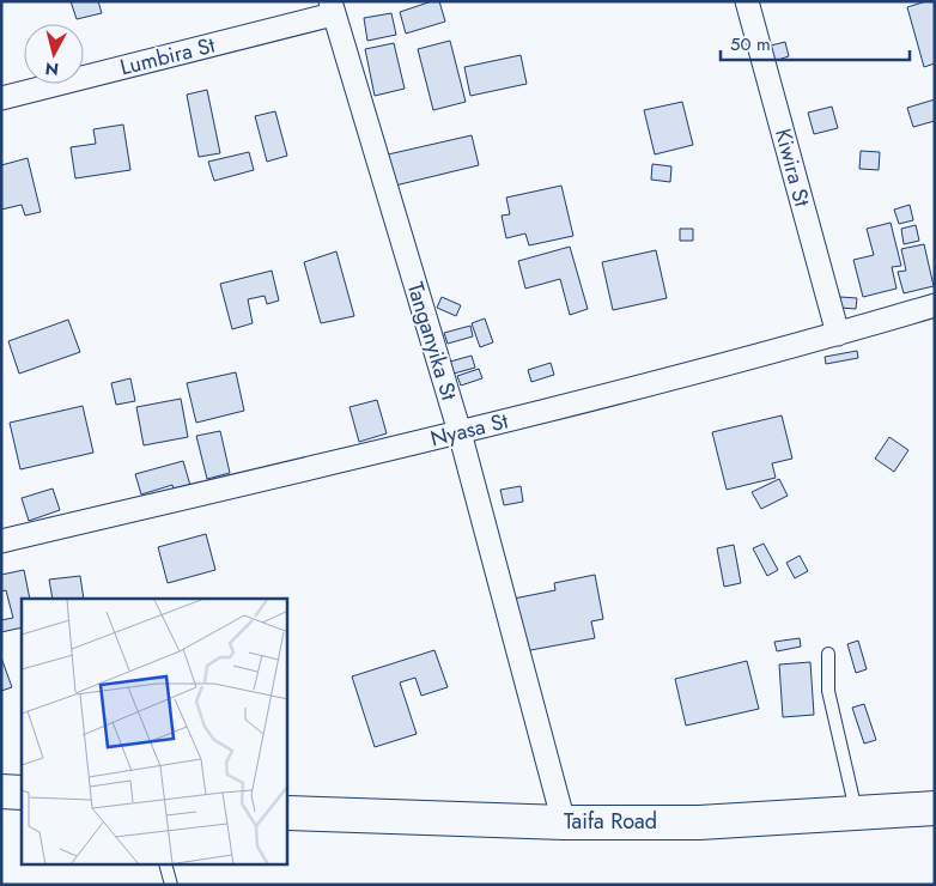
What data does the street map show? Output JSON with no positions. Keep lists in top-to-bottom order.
{
  "streets": {
    "highway": ["Taifa Road"],
    "street": [
      "Lumbira St",
      "Kiwira St",
      "Tanganyika St",
      "Nyasa St"
    ]
  },
  "crossings": [
    ["Lumbira St", "Tanganyika St"],
    ["Kiwira St", "Nyasa St"],
    ["Tanganyika St", "Nyasa St"],
    ["Tanganyika St", "Taifa Road"]
  ],
  "scale_bar": "50 m",
  "north": "bottom"
}
